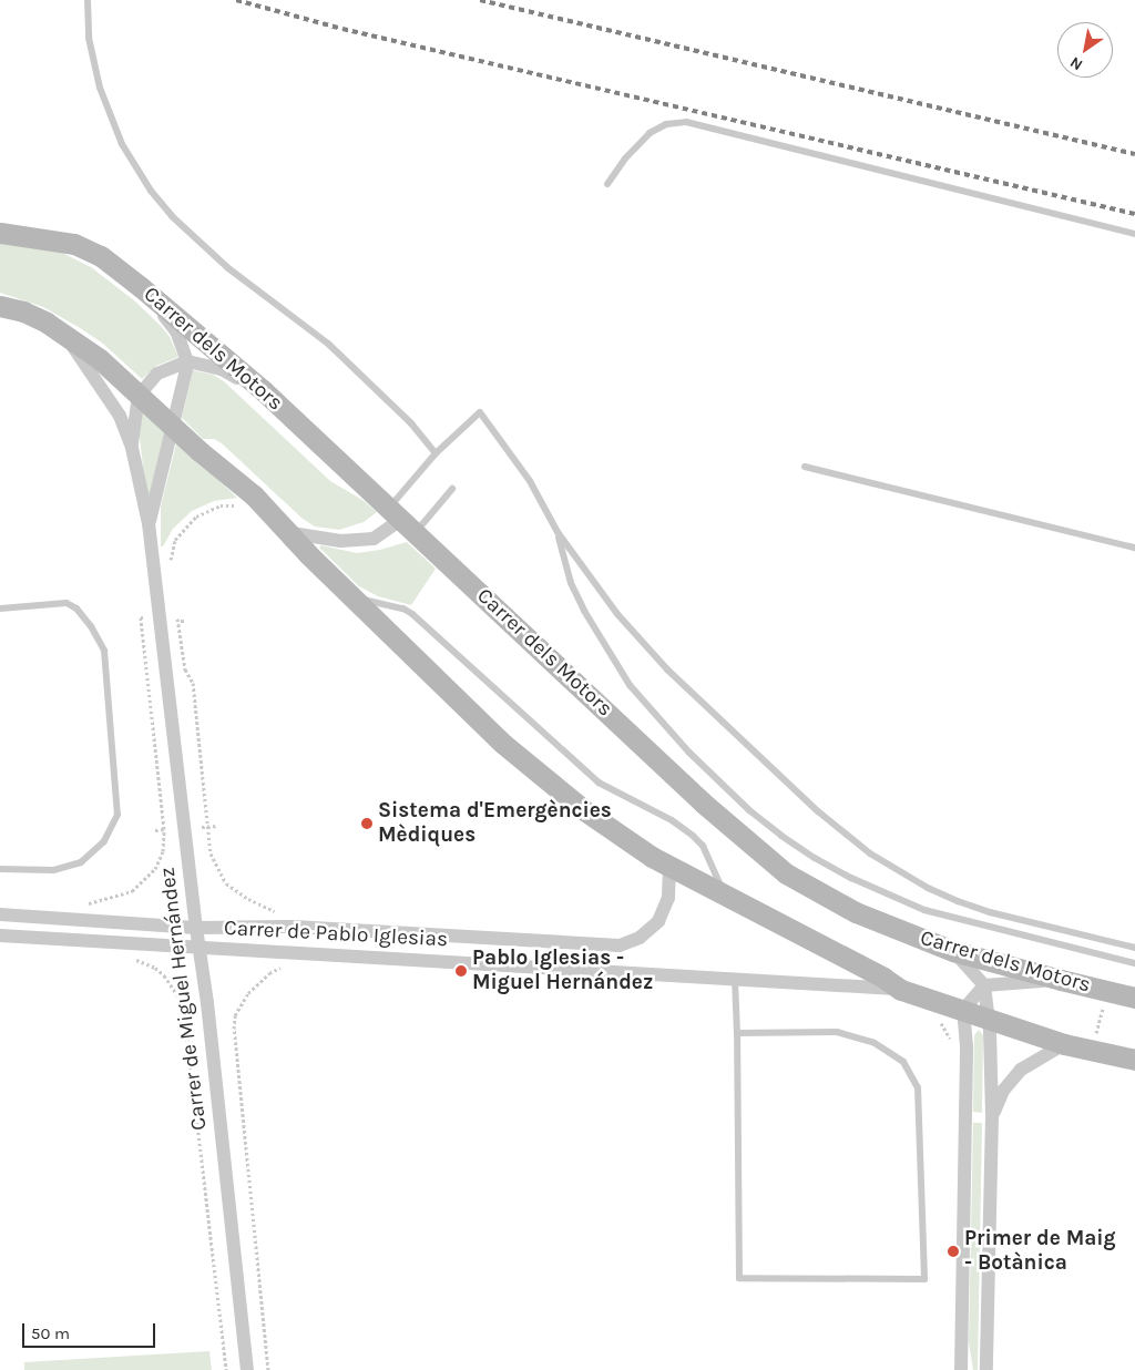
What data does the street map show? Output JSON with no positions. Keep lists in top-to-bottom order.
{
  "streets": {
    "street": ["Carrer dels Motors", "Carrer de Pablo Iglesias", "Carrer de Miguel Hernández"]
  },
  "crossings": [
    ["Carrer dels Motors", "Carrer de Miguel Hernández"],
    ["Carrer de Pablo Iglesias", "Carrer de Miguel Hernández"]
  ],
  "places": ["Sistema d'Emergències Mèdiques", "Pablo Iglesias - Miguel Hernández", "Primer de Maig - Botànica"],
  "scale_bar": "50 m",
  "north": "bottom left"
}
